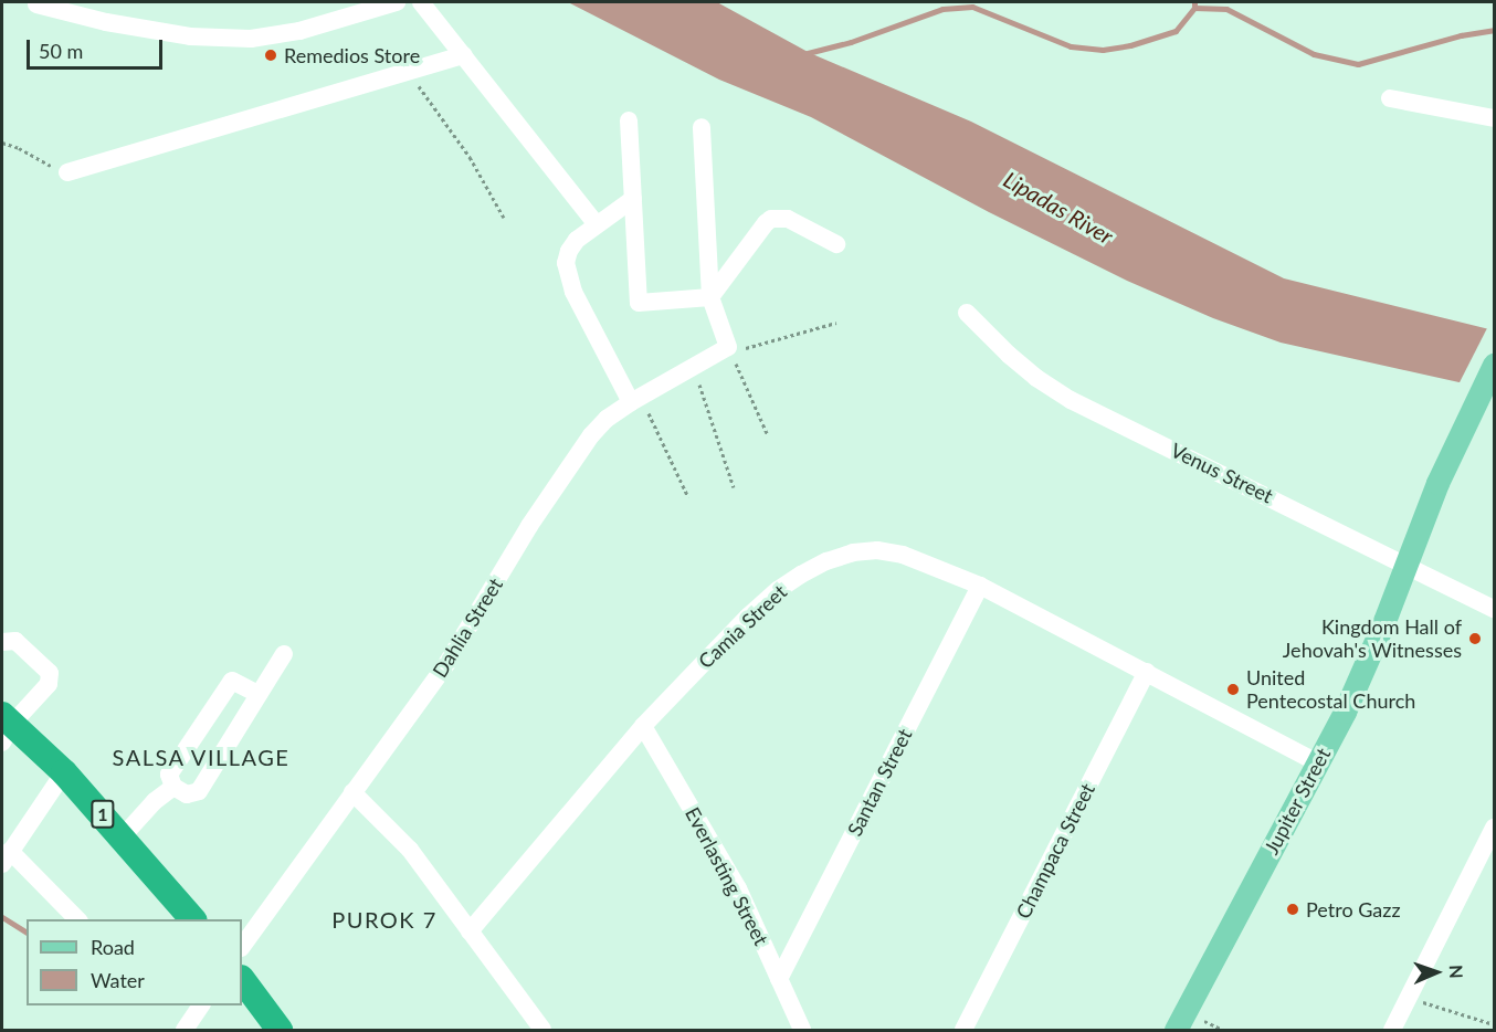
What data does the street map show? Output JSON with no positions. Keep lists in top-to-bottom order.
{
  "streets": {
    "highway": ["1"],
    "main road": ["Jupiter Street"],
    "street": [
      "Venus Street",
      "Camia Street",
      "Dahlia Street",
      "Santan Street",
      "Champaca Street",
      "Everlasting Street"
    ]
  },
  "crossings": [
    ["Venus Street", "Jupiter Street"],
    ["Camia Street", "Santan Street"],
    ["Camia Street", "Jupiter Street"],
    ["Camia Street", "Champaca Street"],
    ["Camia Street", "Everlasting Street"],
    ["Santan Street", "Everlasting Street"]
  ],
  "districts": ["SALSA VILLAGE", "PUROK 7"],
  "water": ["Lipadas River"],
  "places": [
    "Remedios Store",
    "Kingdom Hall of Jehovah's Witnesses",
    "United Pentecostal Church",
    "Petro Gazz"
  ],
  "legend": ["Road", "Water"],
  "scale_bar": "50 m",
  "north": "right"
}
